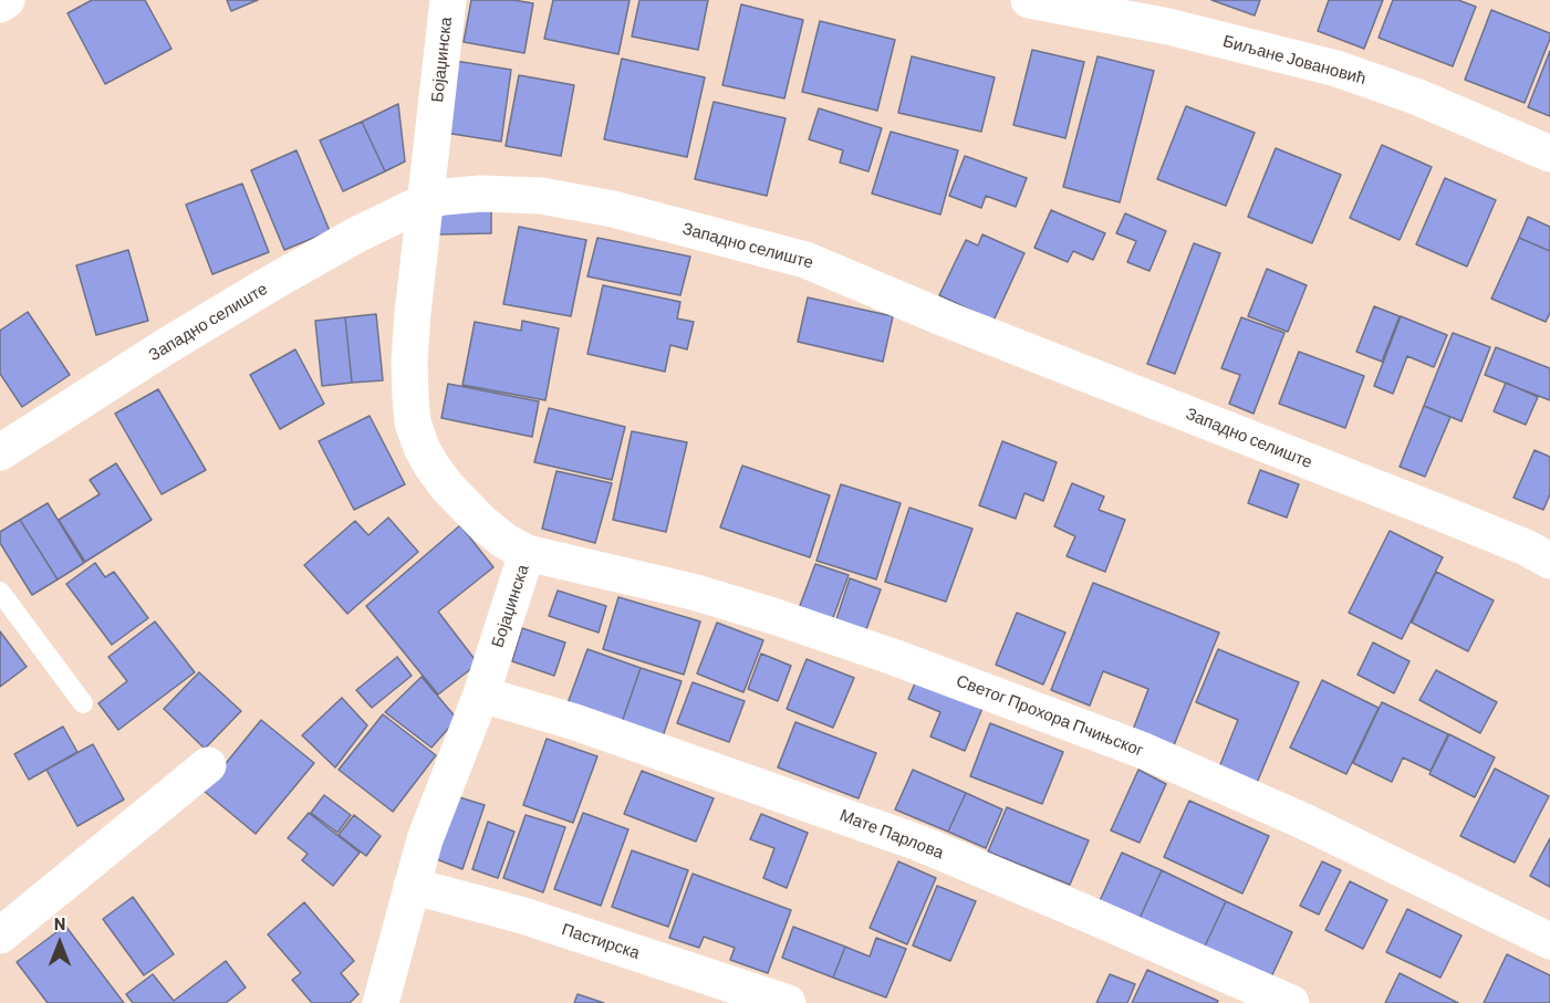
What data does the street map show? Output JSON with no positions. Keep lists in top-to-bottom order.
{
  "streets": {
    "street": [
      "Бојаџинска",
      "Биљане Јовановић",
      "Западно селиште",
      "Светог Прохора Пчињског",
      "Мате Парлова",
      "Пастирска"
    ]
  },
  "crossings": [
    ["Бојаџинска", "Западно селиште"],
    ["Бојаџинска", "Светог Прохора Пчињског"],
    ["Бојаџинска", "Мате Парлова"],
    ["Бојаџинска", "Пастирска"]
  ],
  "north": "top"
}
